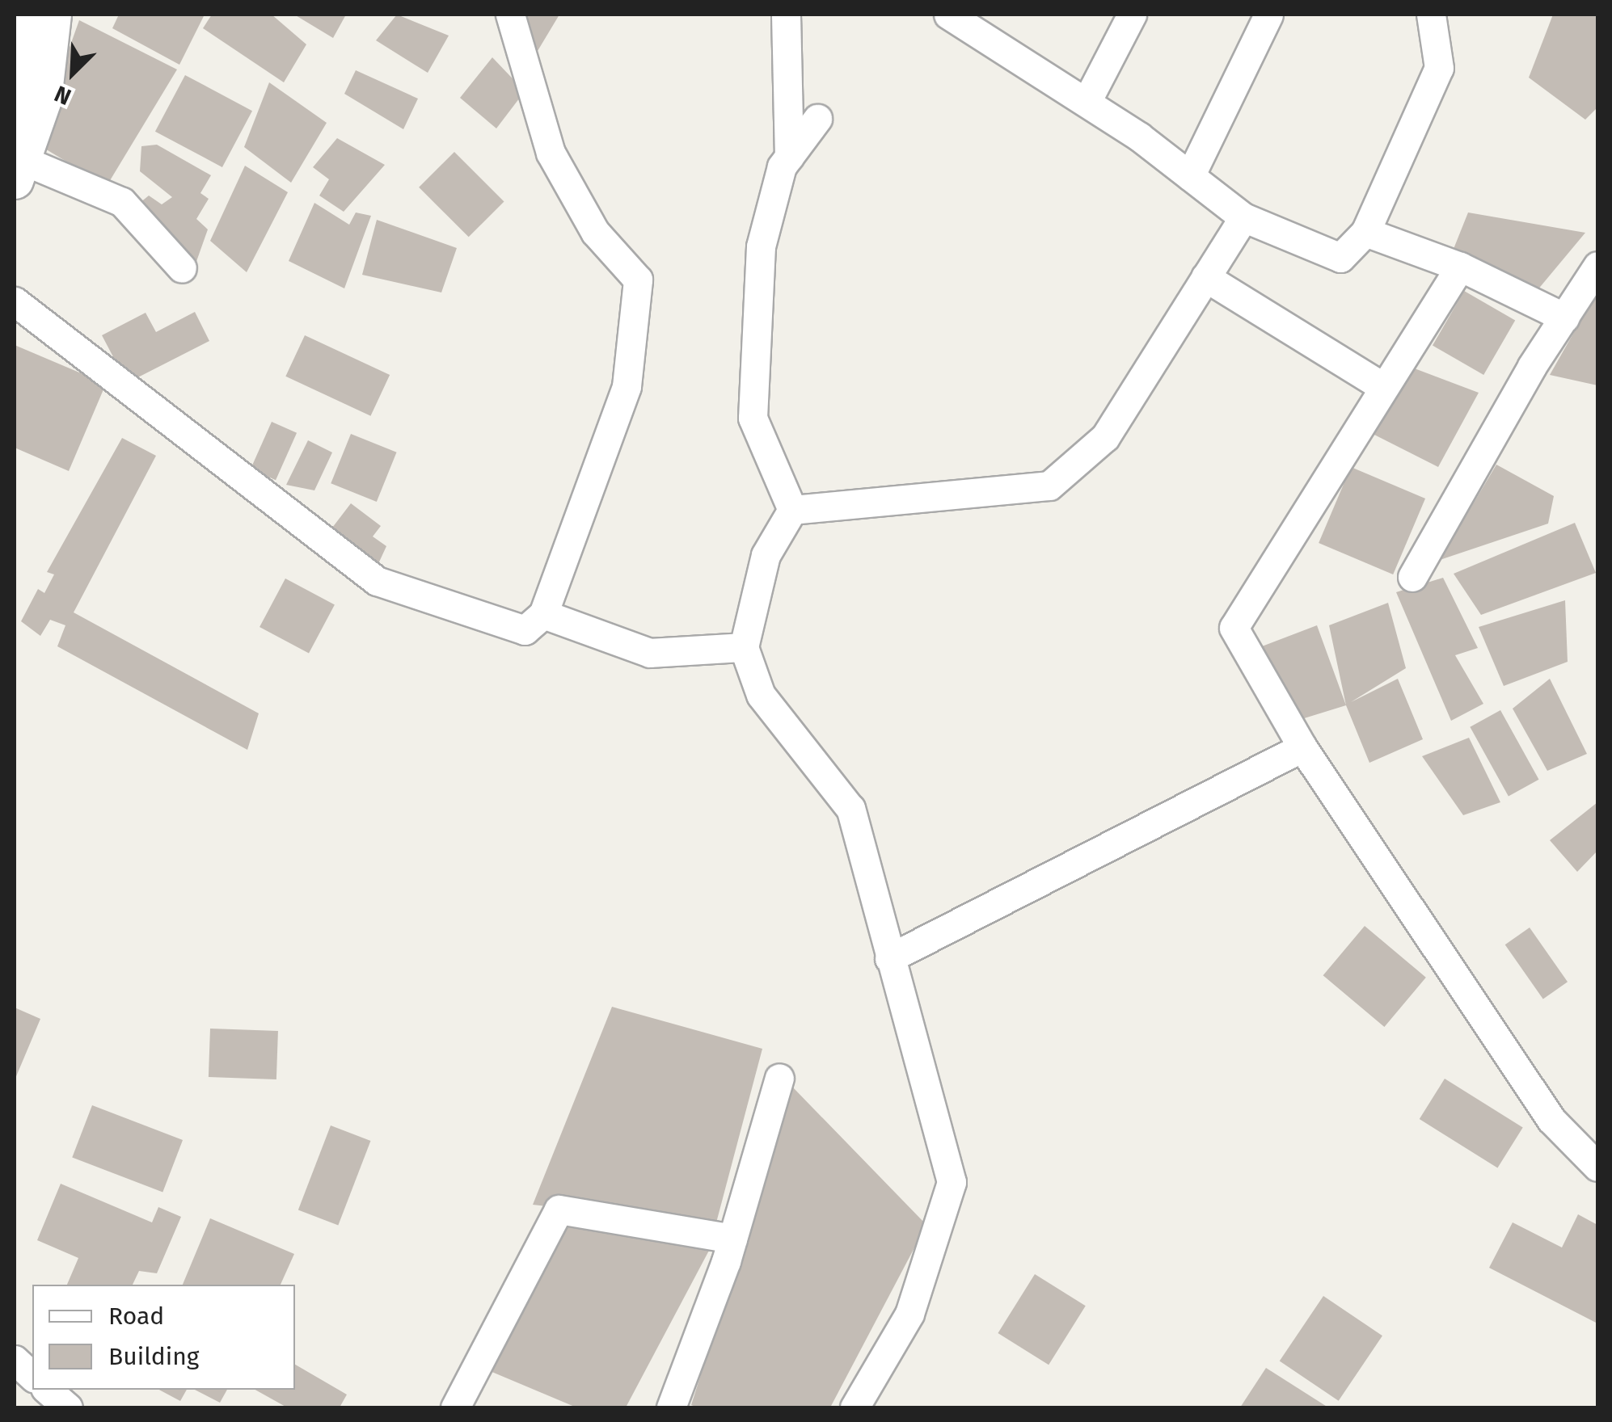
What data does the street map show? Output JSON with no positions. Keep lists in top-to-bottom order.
{
  "legend": ["Road", "Building"],
  "north": "bottom left"
}
